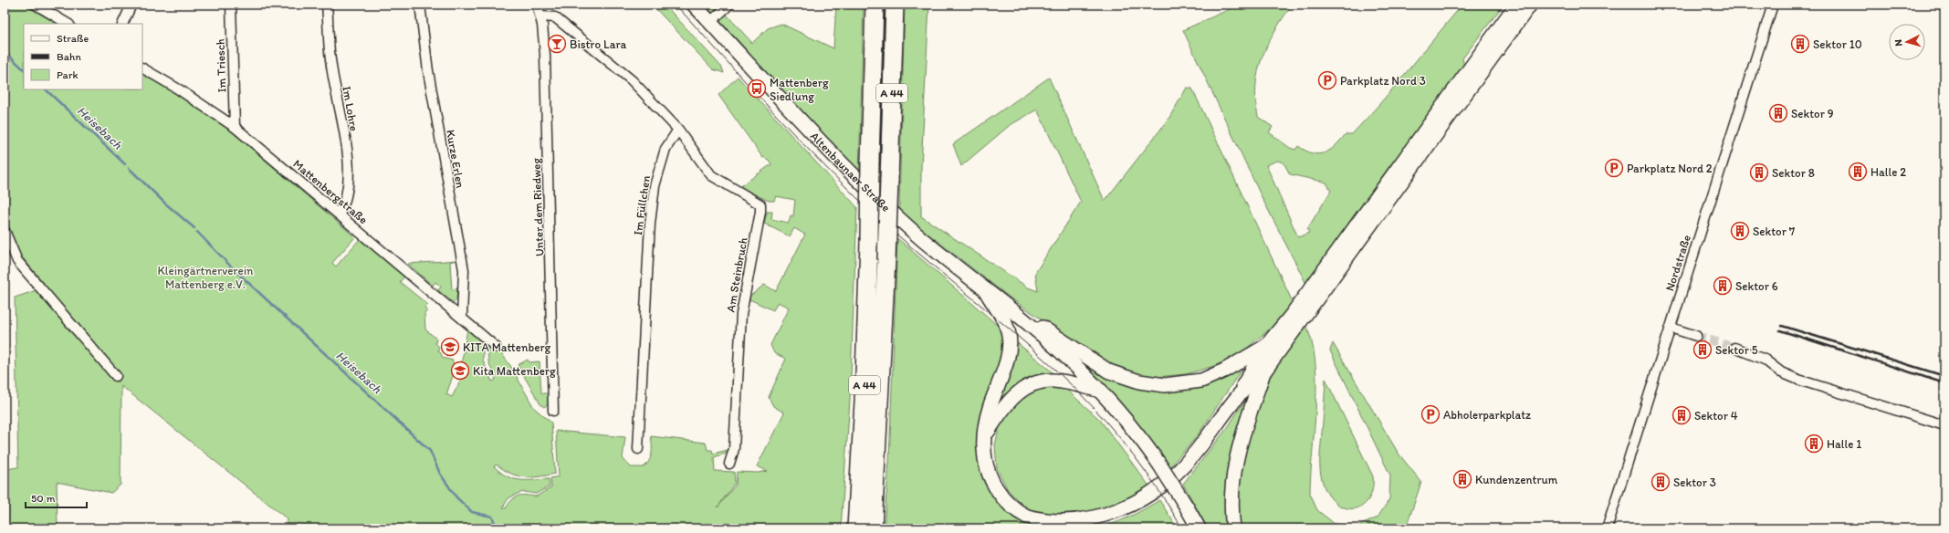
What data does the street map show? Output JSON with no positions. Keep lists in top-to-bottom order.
{
  "streets": {
    "highway": ["A 44"],
    "main road": ["Altenbaunaer Straße"],
    "street": [
      "Im Triesch",
      "Im Lohre",
      "Kurze Erlen",
      "Mattenbergstraße",
      "Im Füllchen",
      "Unter dem Riedweg",
      "Nordstraße",
      "Am Steinbruch"
    ]
  },
  "crossings": [
    ["Im Triesch", "Mattenbergstraße"],
    ["Im Lohre", "Mattenbergstraße"],
    ["Kurze Erlen", "Mattenbergstraße"],
    ["Im Füllchen", "Am Steinbruch"]
  ],
  "water": ["Heisebach"],
  "parks": ["Kleingärtnerverein Mattenberg e.V."],
  "places": {
    "bar": ["Bistro Lara"],
    "building": [
      "Sektor 10",
      "Sektor 9",
      "Halle 2",
      "Sektor 8",
      "Sektor 7",
      "Sektor 6",
      "Sektor 5",
      "Sektor 4",
      "Halle 1",
      "Kundenzentrum",
      "Sektor 3"
    ],
    "parking": ["Parkplatz Nord 3", "Parkplatz Nord 2", "Abholerparkplatz"],
    "bus stop": ["Mattenberg Siedlung"],
    "school or university": ["KITA Mattenberg", "Kita Mattenberg"]
  },
  "legend": ["Straße", "Bahn", "Park"],
  "scale_bar": "50 m",
  "north": "left"
}
